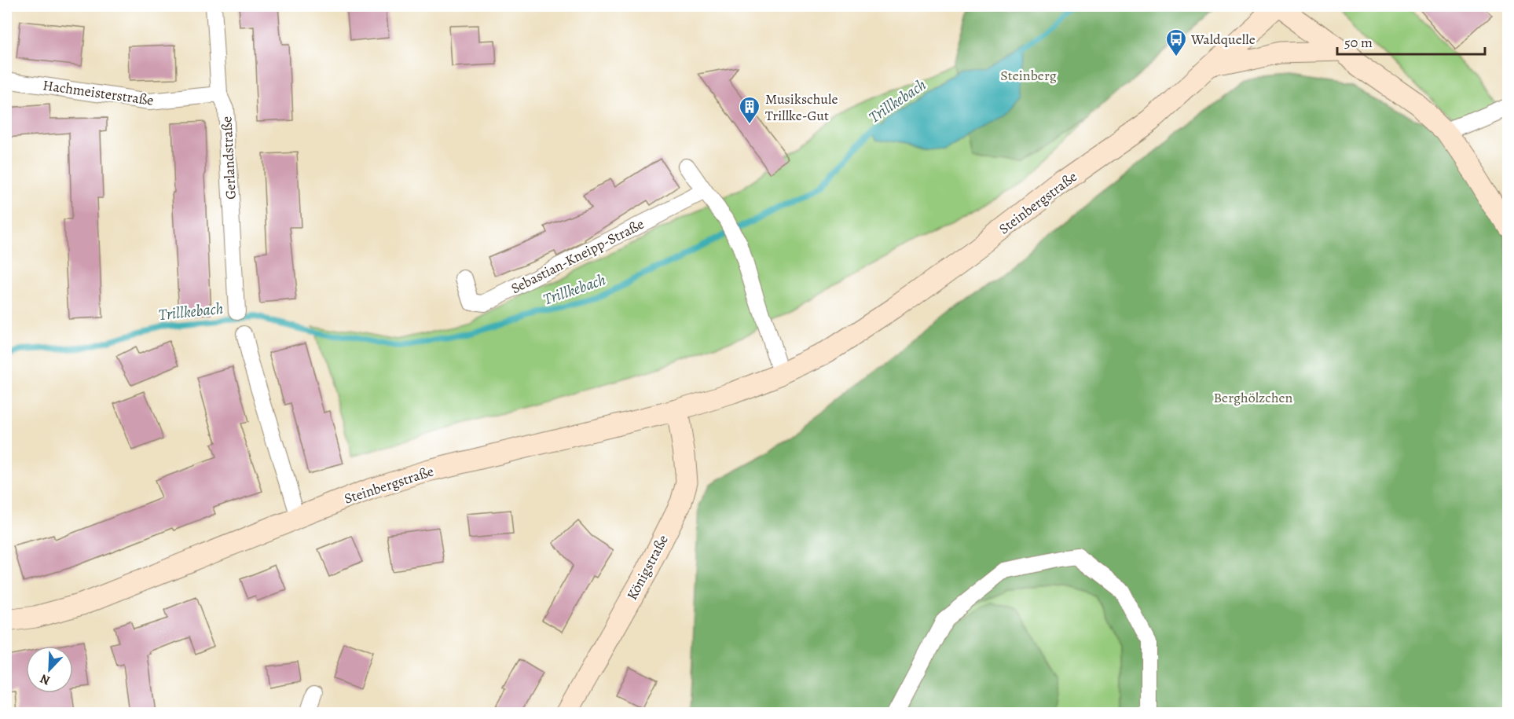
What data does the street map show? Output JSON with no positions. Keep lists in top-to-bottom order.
{
  "streets": {
    "main road": ["Steinbergstraße", "Königstraße"],
    "street": ["Hachmeisterstraße", "Gerlandstraße", "Sebastian-Kneipp-Straße"]
  },
  "crossings": [
    ["Hachmeisterstraße", "Gerlandstraße"],
    ["Steinbergstraße", "Königstraße"]
  ],
  "water": ["Trillkebach"],
  "parks": ["Steinberg", "Berghölzchen"],
  "places": {
    "bus stop": ["Waldquelle"],
    "building": ["Musikschule Trillke-Gut"]
  },
  "scale_bar": "50 m",
  "north": "bottom left"
}
